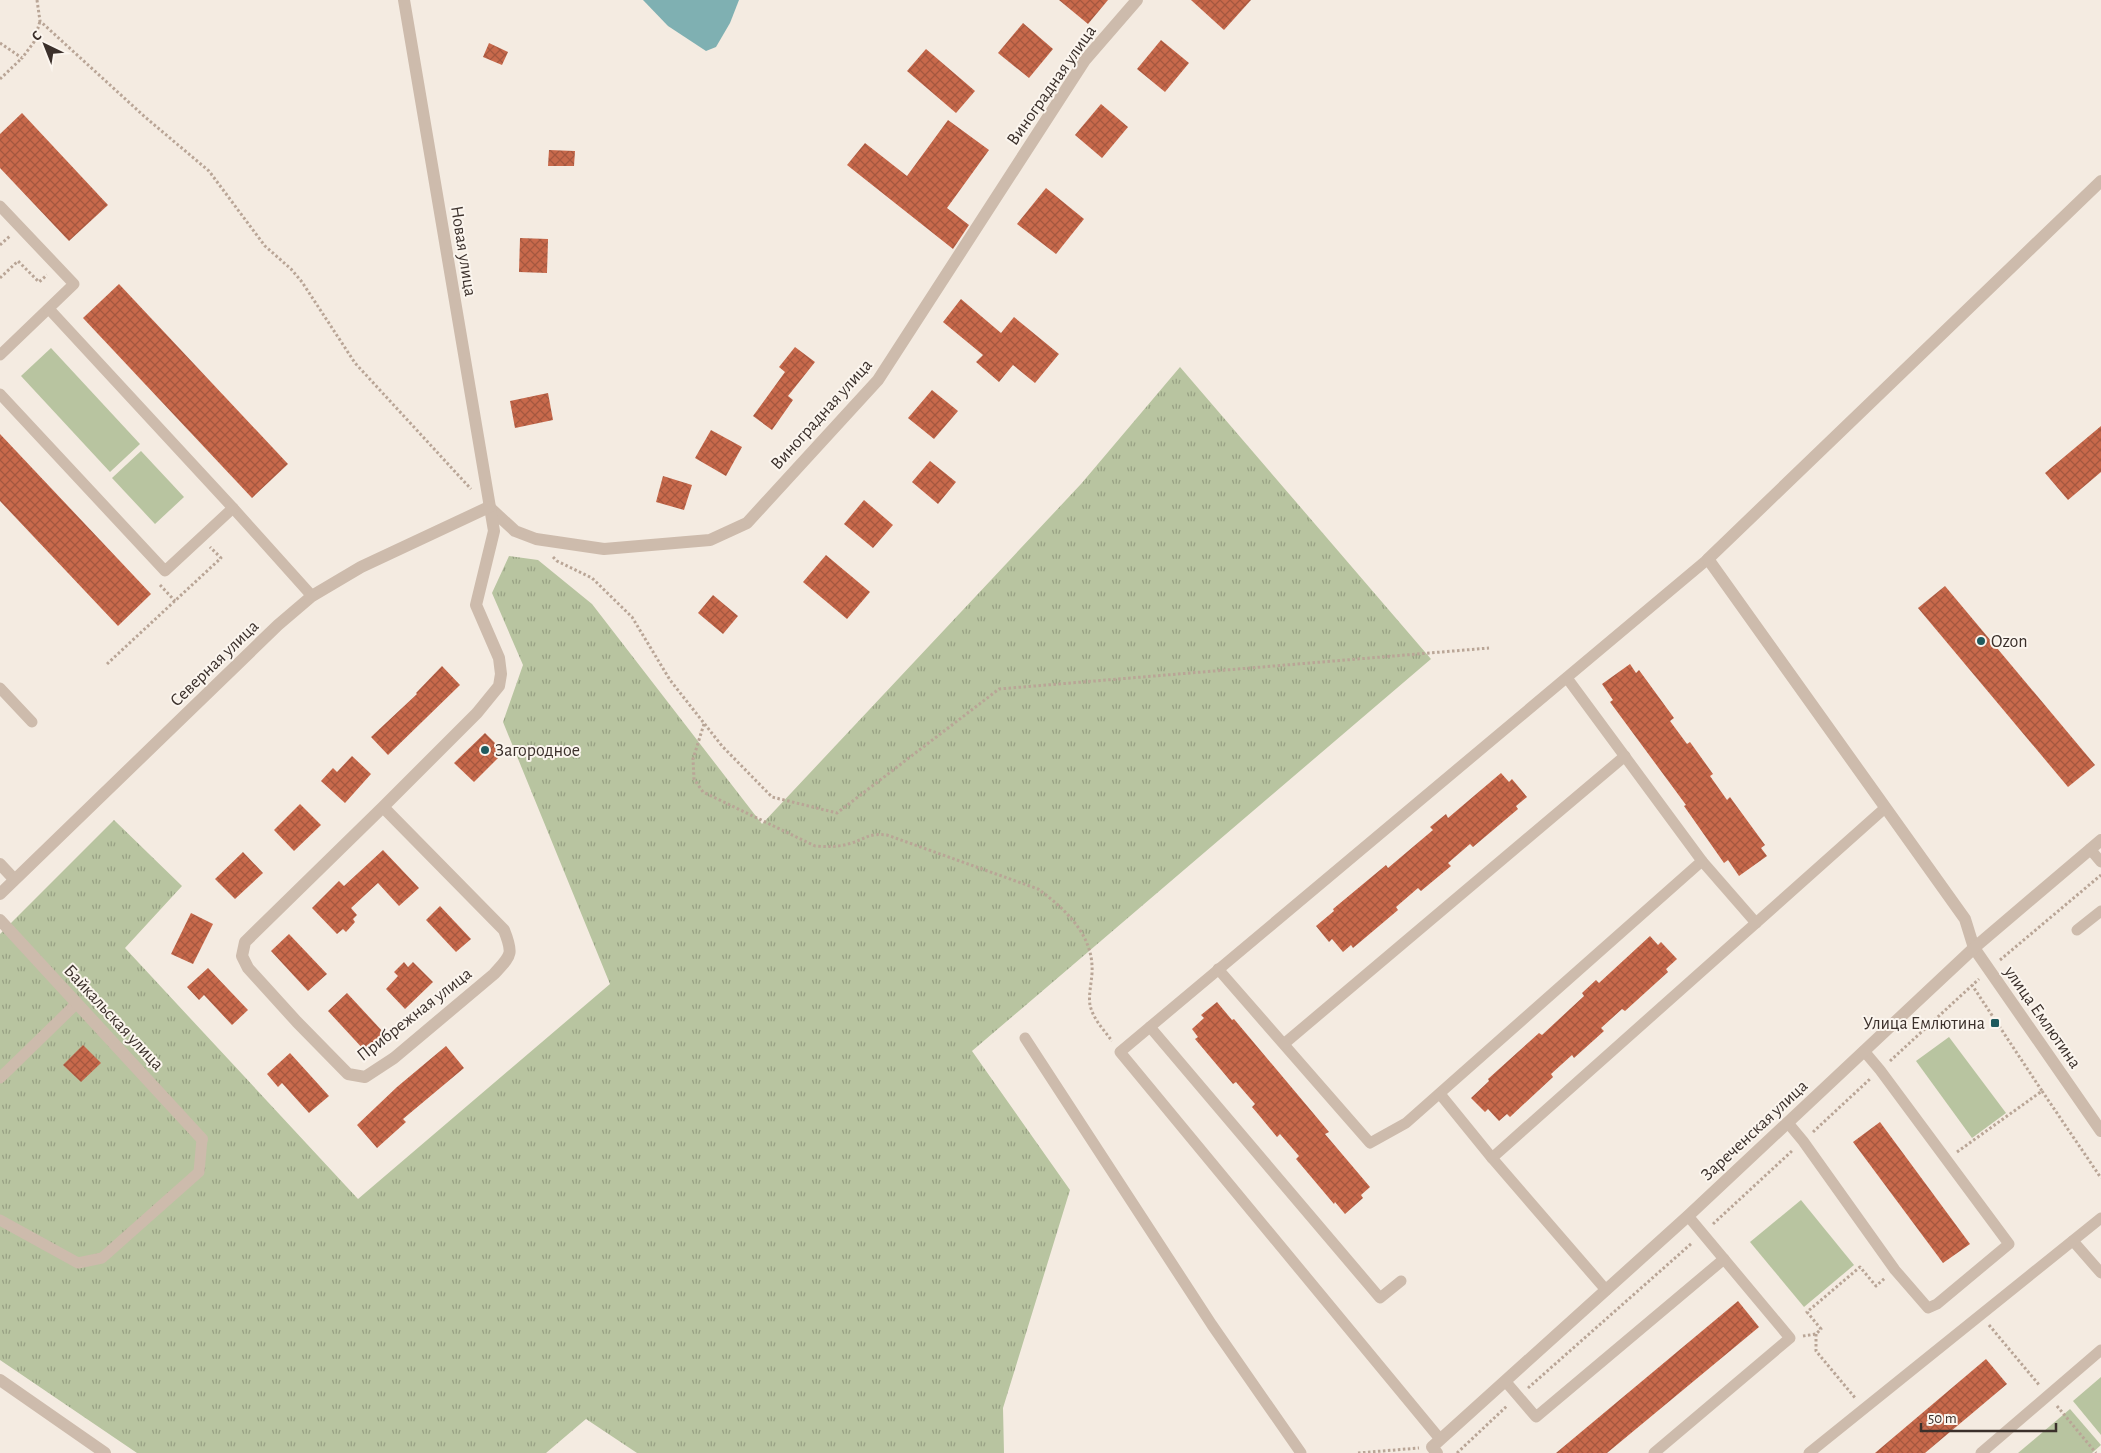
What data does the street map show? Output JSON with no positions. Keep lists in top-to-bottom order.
{
  "streets": {
    "street": [
      "Виноградная улица",
      "Новая улица",
      "Северная улица",
      "Прибрежная улица",
      "Байкальская улица",
      "улица Емлютина",
      "Зареченская улица"
    ]
  },
  "crossings": [
    ["Виноградная улица", "Новая улица"],
    ["Виноградная улица", "Северная улица"],
    ["Виноградная улица", "Прибрежная улица"],
    ["Новая улица", "Северная улица"],
    ["Новая улица", "Прибрежная улица"],
    ["Северная улица", "Прибрежная улица"],
    ["улица Емлютина", "Зареченская улица"]
  ],
  "places": {
    "other": ["Ozon", "Загородное"],
    "transit": ["Улица Емлютина"]
  },
  "scale_bar": "50 m",
  "north": "top left"
}
